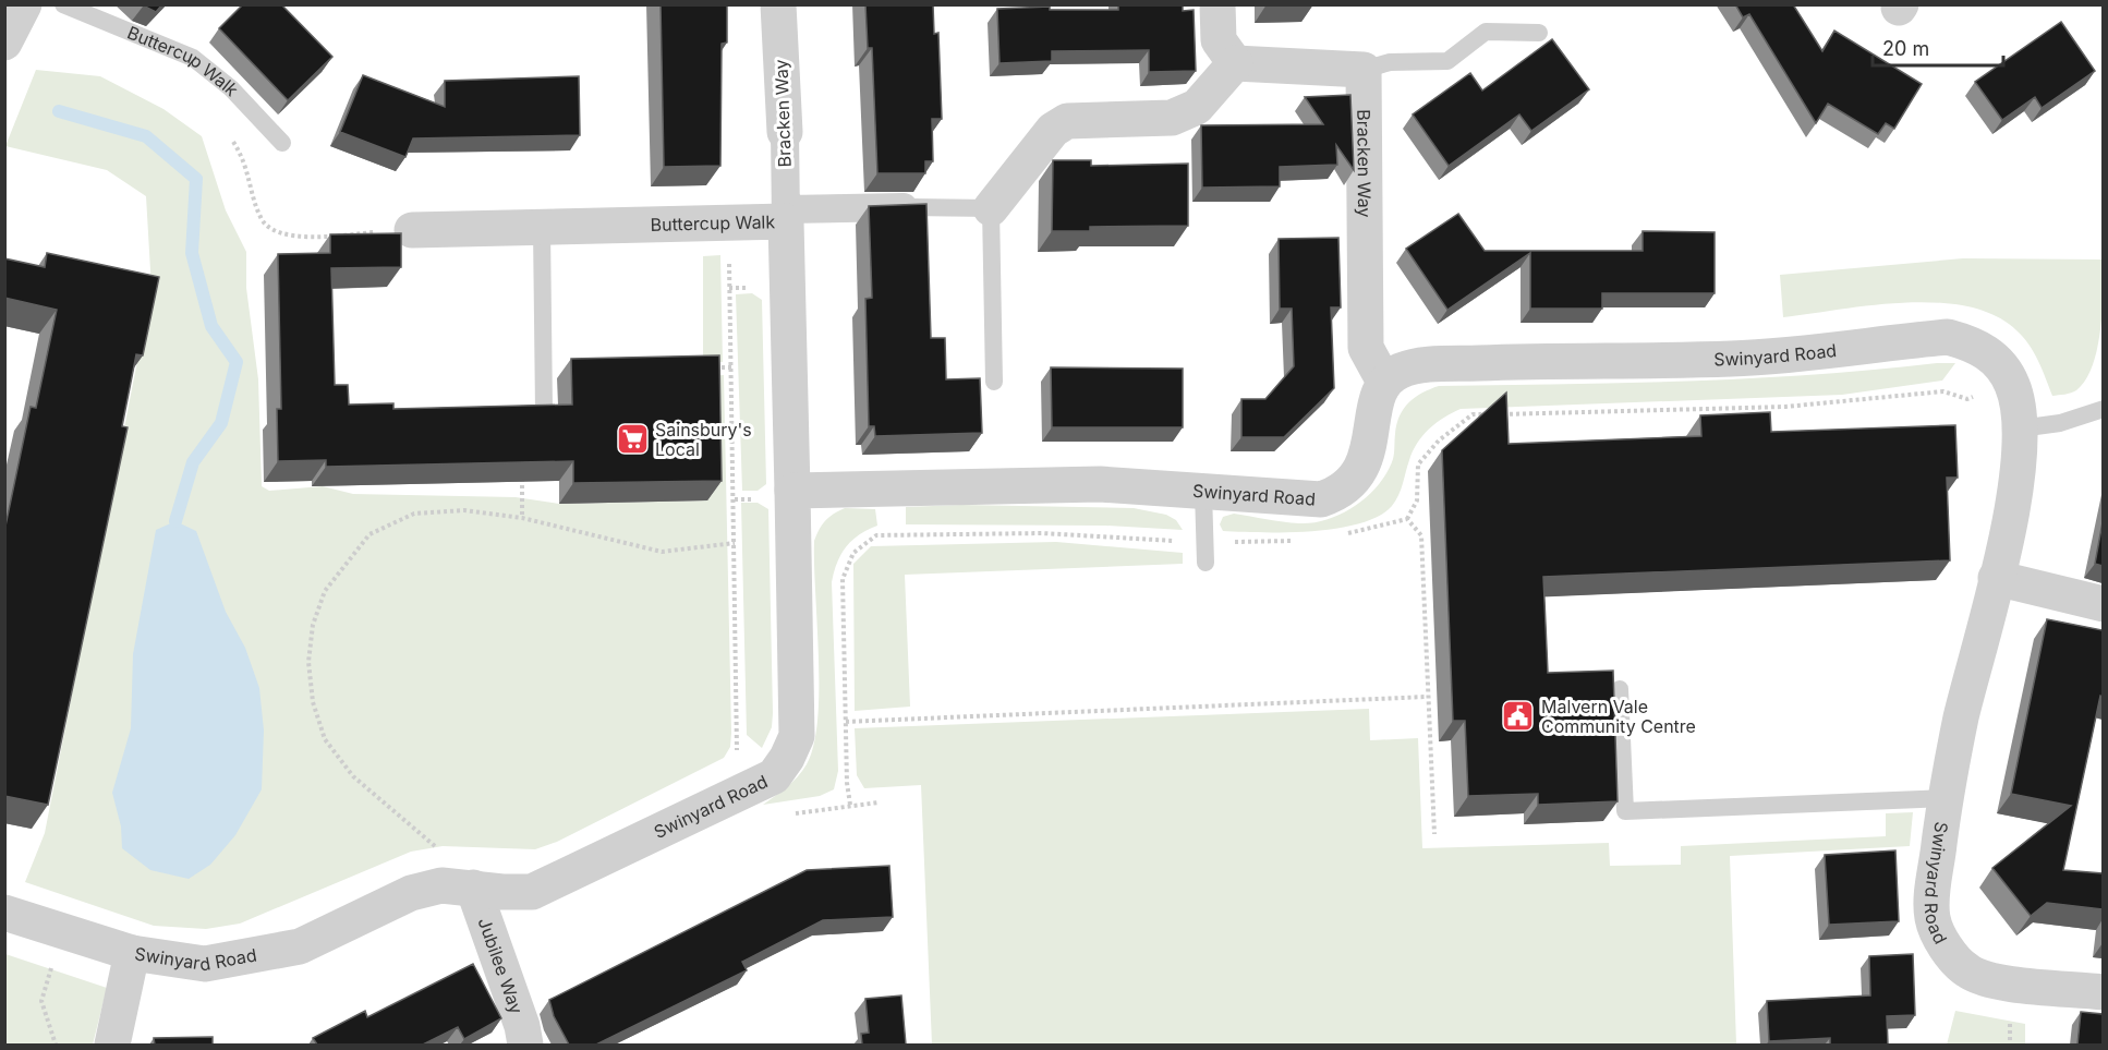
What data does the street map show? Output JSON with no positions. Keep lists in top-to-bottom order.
{
  "streets": {
    "street": [
      "Buttercup Walk",
      "Bracken Way",
      "Swinyard Road",
      "Jubilee Way"
    ]
  },
  "crossings": [
    ["Buttercup Walk", "Bracken Way"],
    ["Buttercup Walk", "Swinyard Road"],
    ["Bracken Way", "Swinyard Road"],
    ["Swinyard Road", "Jubilee Way"]
  ],
  "places": {
    "supermarket": ["Sainsbury's Local"],
    "public building": ["Malvern Vale Community Centre"]
  },
  "scale_bar": "20 m"
}
